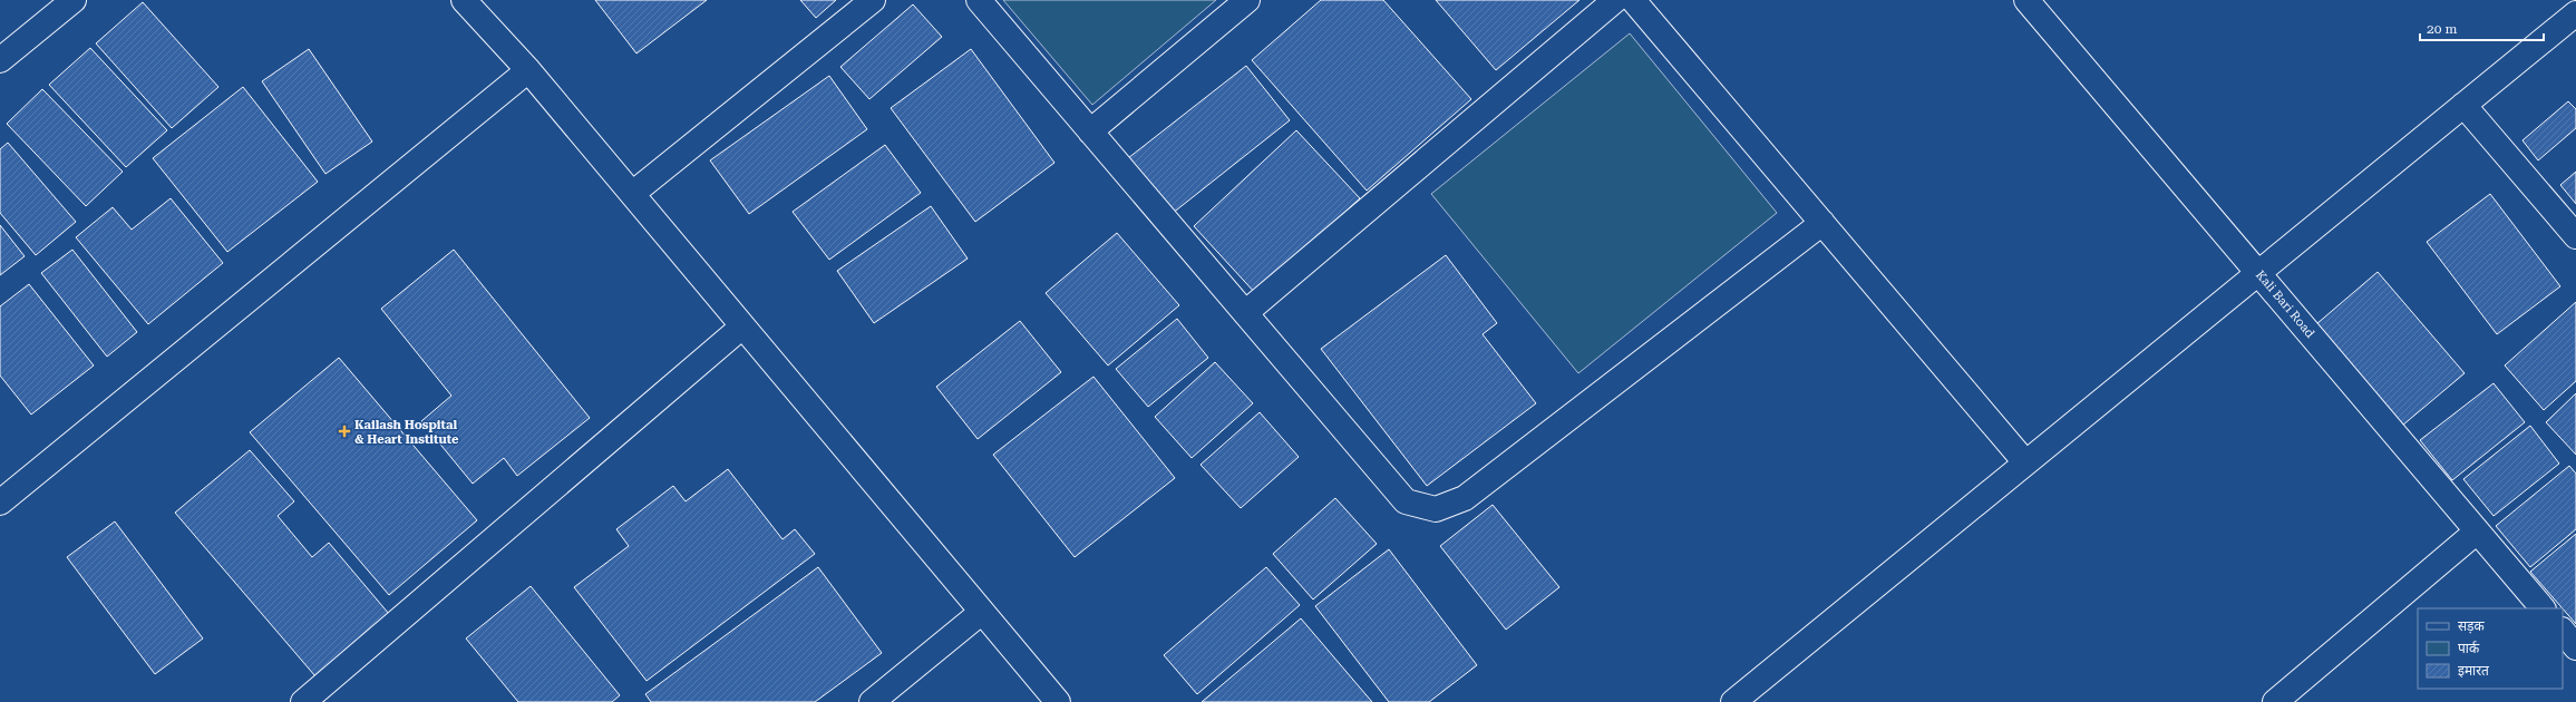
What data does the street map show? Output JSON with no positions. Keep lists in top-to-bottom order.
{
  "streets": {
    "street": ["Kali Bari Road"]
  },
  "places": {
    "health": ["Kailash Hospital & Heart Institute"]
  },
  "legend": ["सड़क", "पार्क", "इमारत"],
  "scale_bar": "20 m"
}
